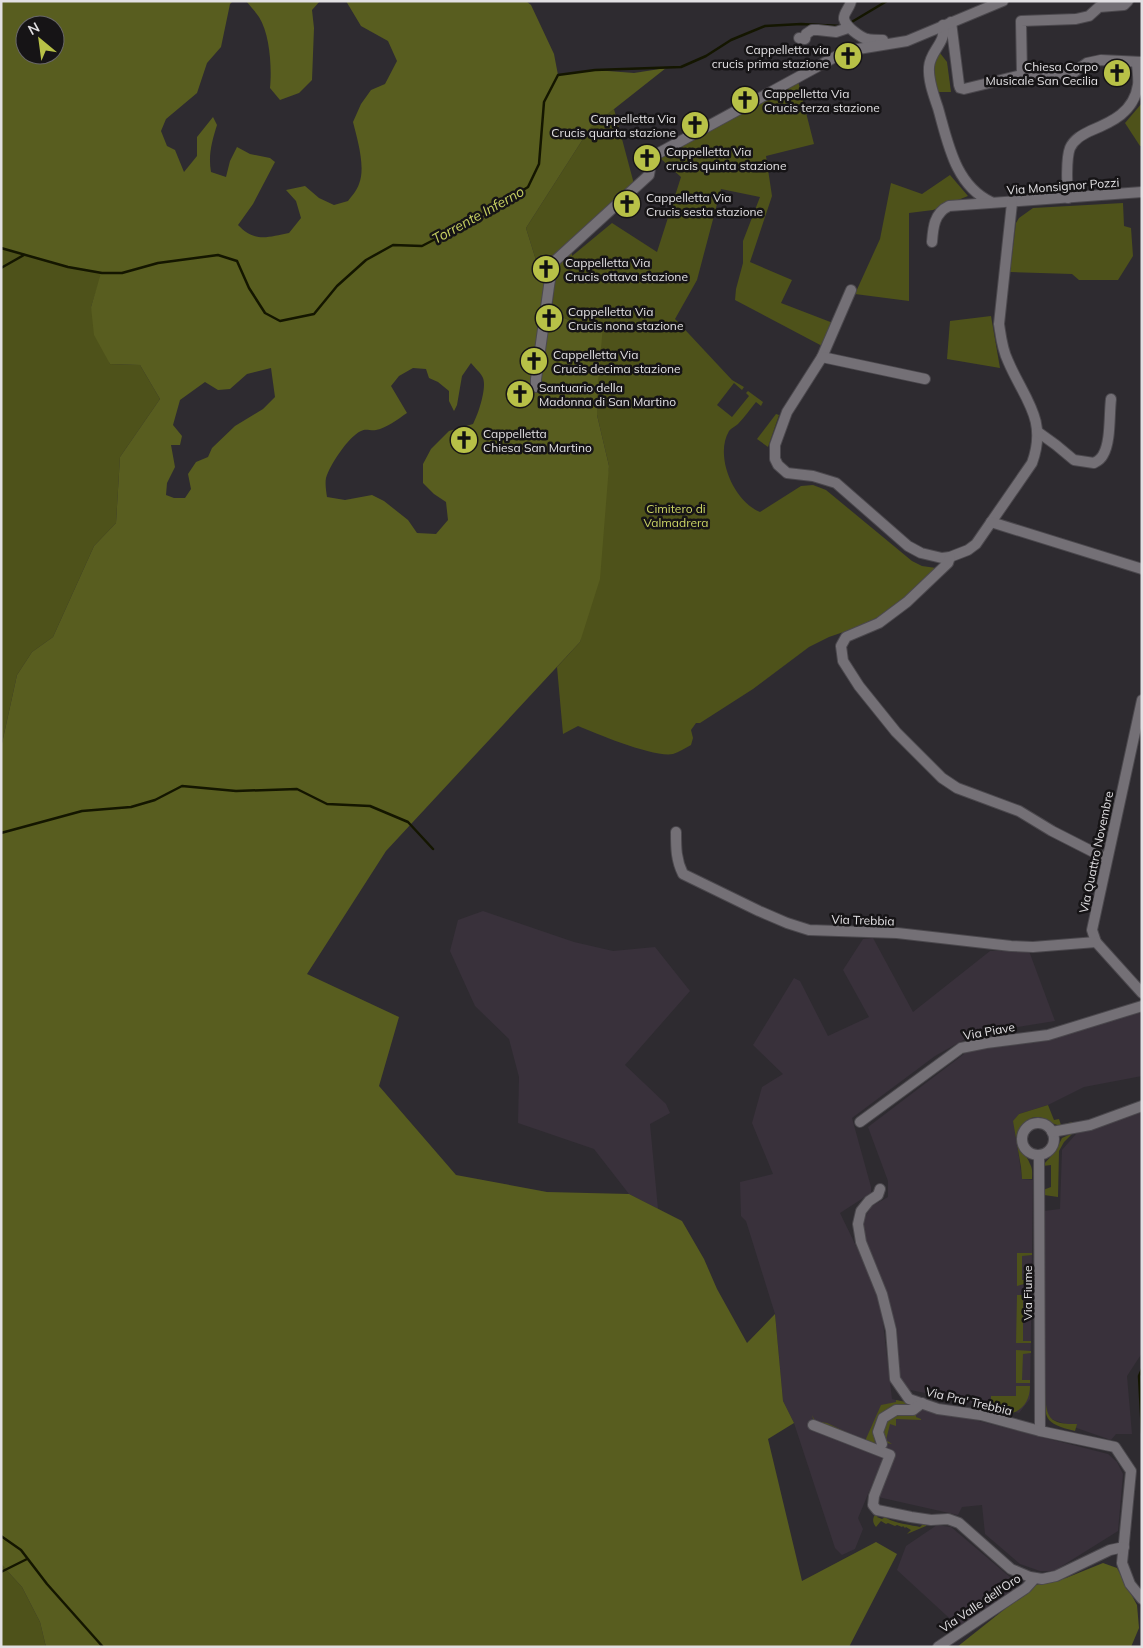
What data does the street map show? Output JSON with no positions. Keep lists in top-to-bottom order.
{
  "streets": {
    "street": [
      "Via Monsignor Pozzi",
      "Via Quattro Novembre",
      "Via Trebbia",
      "Via Piave",
      "Via Fiume",
      "Via Pra' Trebbia",
      "Via Valle dell'Oro"
    ]
  },
  "crossings": [
    ["Via Quattro Novembre", "Via Trebbia"],
    ["Via Fiume", "Via Pra' Trebbia"]
  ],
  "water": ["Torrente Inferno"],
  "parks": ["Cimitero di Valmadrera"],
  "places": {
    "church": [
      "Cappelletta via crucis prima stazione",
      "Chiesa Corpo Musicale San Cecilia",
      "Cappelletta Via Crucis terza stazione",
      "Cappelletta Via Crucis quarta stazione",
      "Cappelletta Via crucis quinta stazione",
      "Cappelletta Via Crucis sesta stazione",
      "Cappelletta Via Crucis ottava stazione",
      "Cappelletta Via Crucis nona stazione",
      "Cappelletta Via Crucis decima stazione",
      "Santuario della Madonna di San Martino",
      "Cappelletta Chiesa San Martino"
    ]
  },
  "north": "top left"
}
